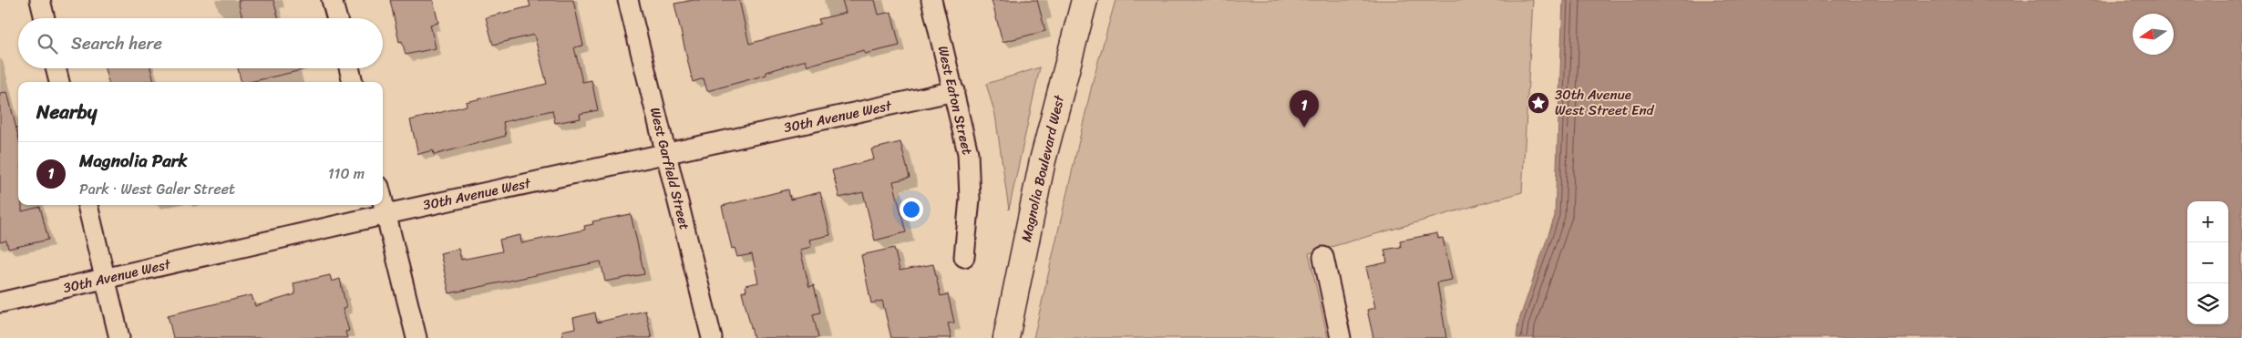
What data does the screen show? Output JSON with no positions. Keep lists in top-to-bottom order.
{
  "streets": {
    "main road": ["Magnolia Boulevard West"],
    "street": ["West Eaton Street", "30th Avenue West", "West Garfield Street"]
  },
  "crossings": [
    ["West Eaton Street", "30th Avenue West"],
    ["30th Avenue West", "West Garfield Street"]
  ],
  "places": {
    "place": ["30th Avenue West Street End"]
  },
  "north": "left",
  "page": {
    "search": "Search here",
    "heading": "Nearby",
    "pins": "1",
    "list": [
      {
        "mark": "1",
        "name": "Magnolia Park",
        "note": "Park · West Galer Street",
        "value": "110 m"
      }
    ],
    "map_buttons": ["+", "−"]
  }
}
